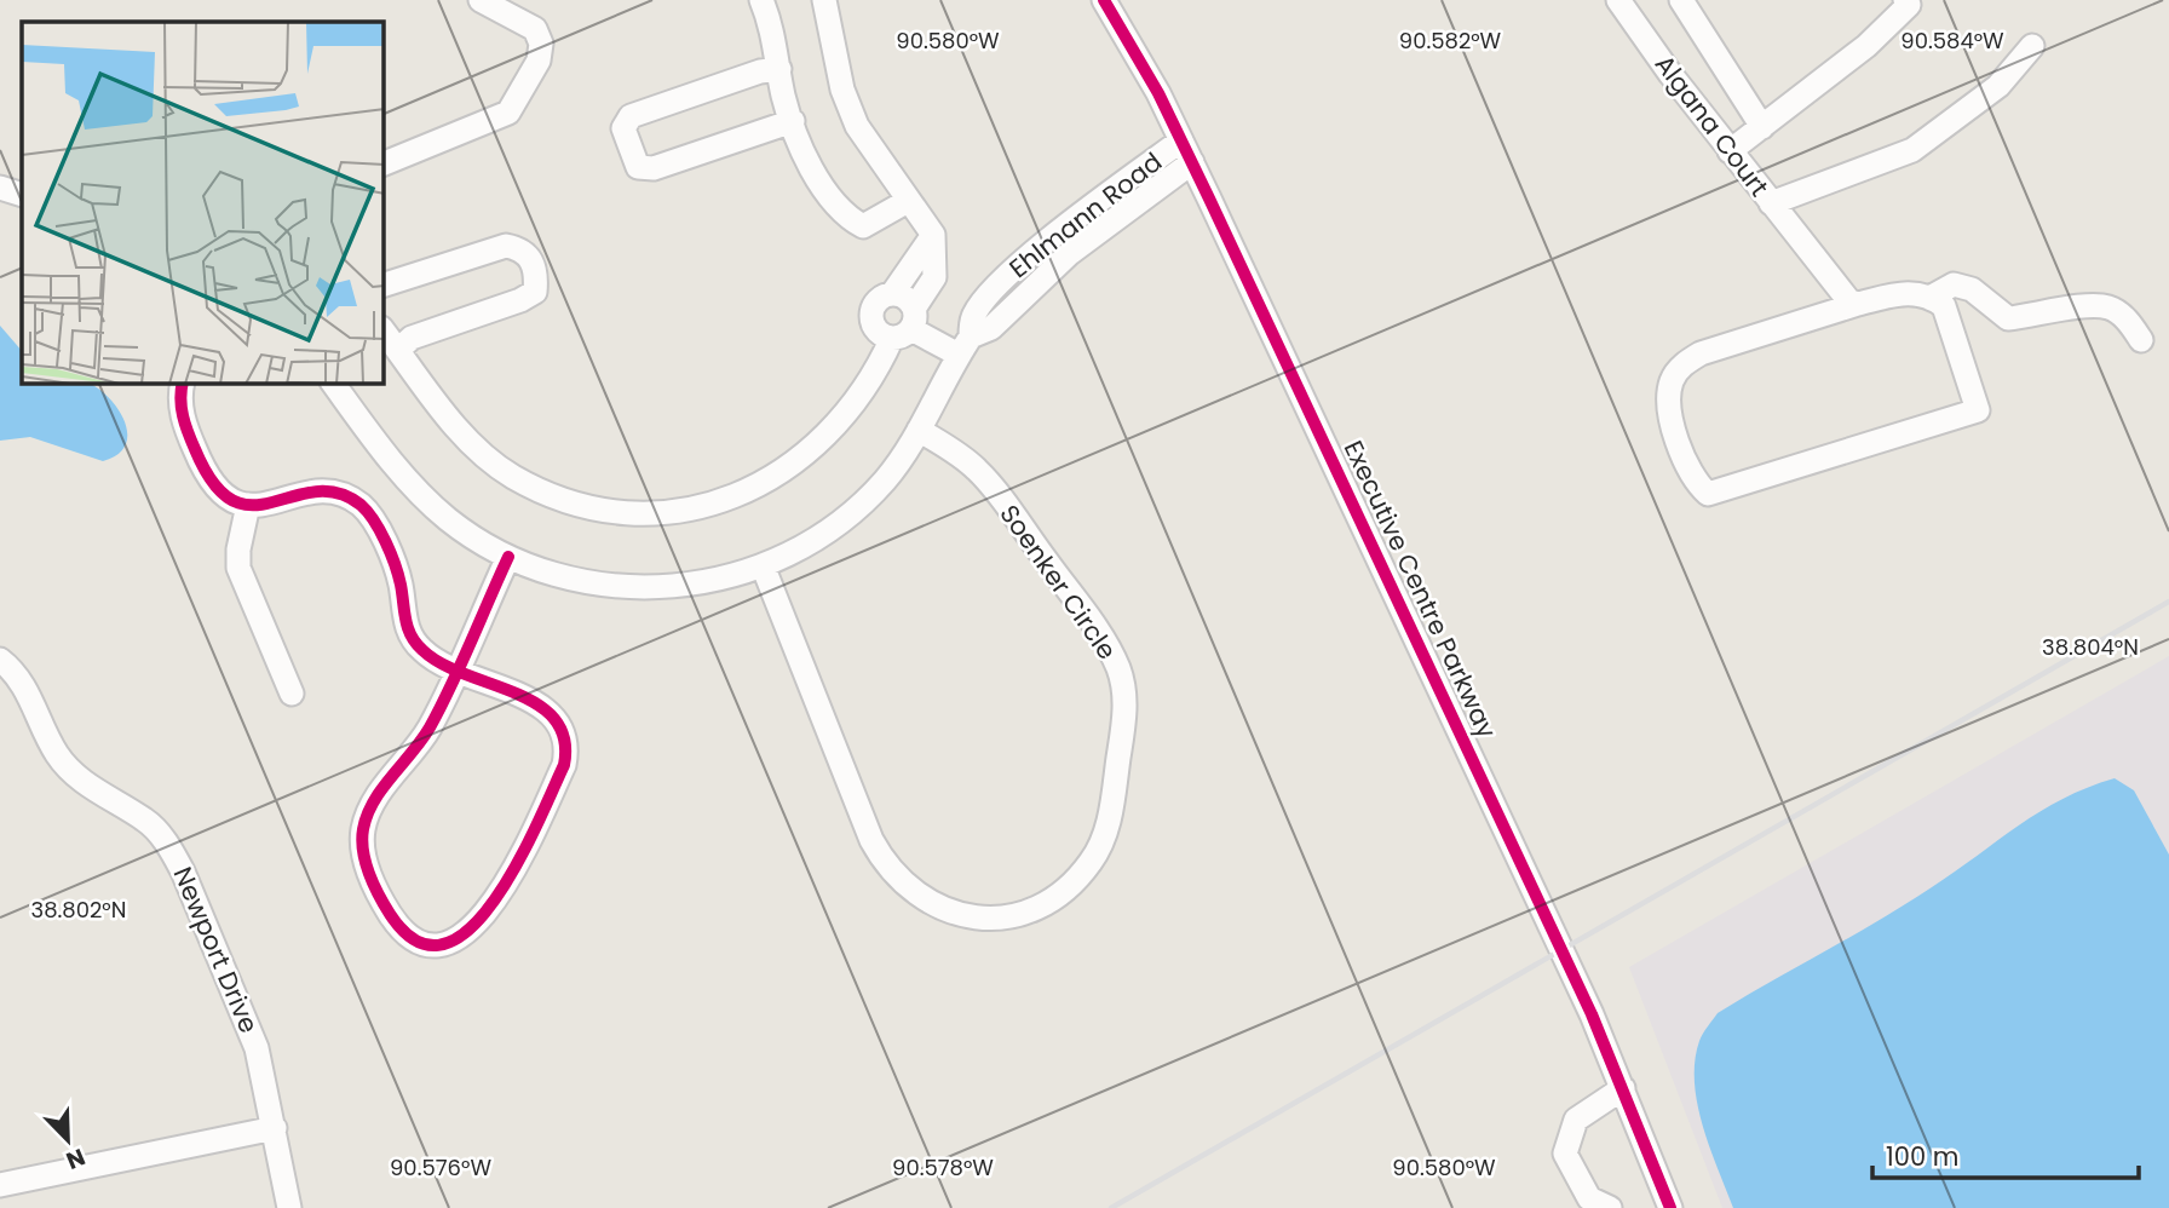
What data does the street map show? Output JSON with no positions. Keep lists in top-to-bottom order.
{
  "streets": {
    "street": [
      "Algana Court",
      "Ehlmann Road",
      "Soenker Circle",
      "Executive Centre Parkway",
      "Newport Drive"
    ]
  },
  "crossings": [
    ["Ehlmann Road", "Soenker Circle"],
    ["Ehlmann Road", "Executive Centre Parkway"]
  ],
  "scale_bar": "100 m",
  "north": "bottom right",
  "coordinates": [
    "90.580°W",
    "90.582°W",
    "90.584°W",
    "38.804°N",
    "38.802°N",
    "90.576°W",
    "90.578°W"
  ]
}
